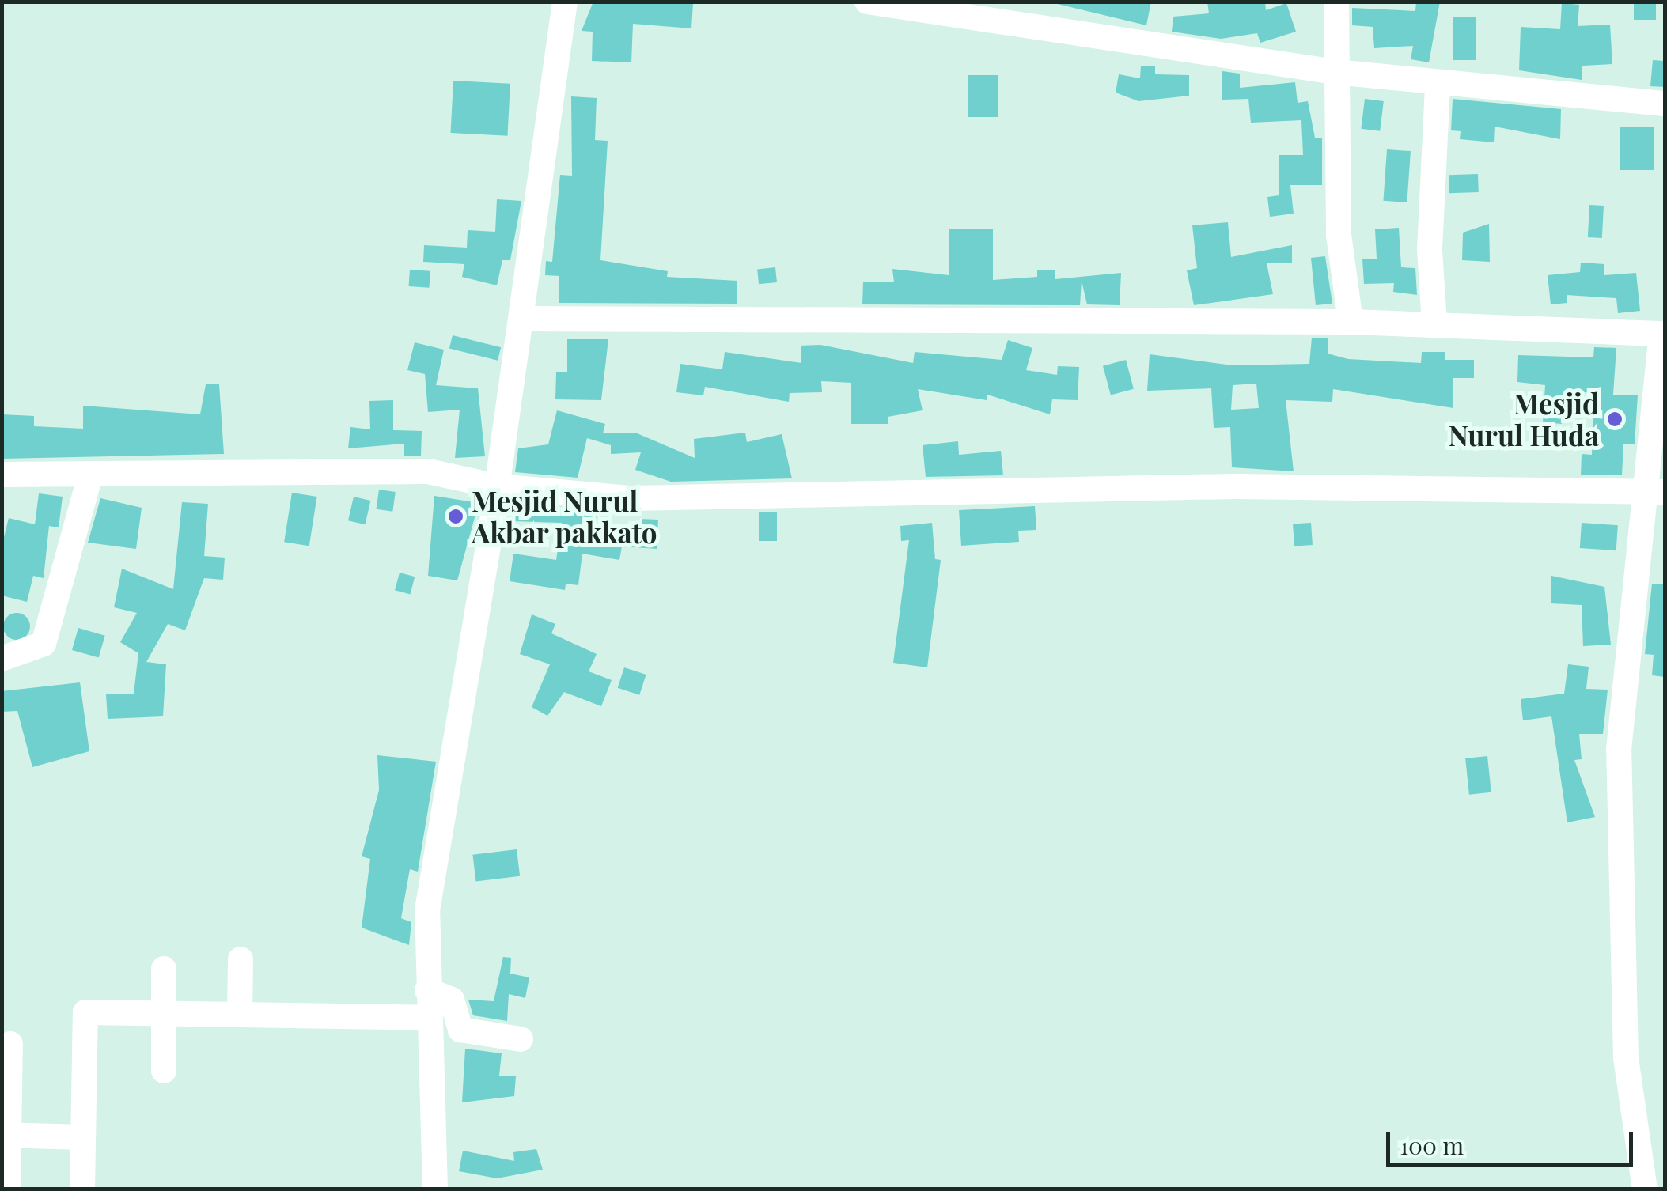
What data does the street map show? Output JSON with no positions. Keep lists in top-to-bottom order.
{
  "places": ["Mesjid Nurul Huda", "Mesjid Nurul Akbar pakkato"],
  "scale_bar": "100 m"
}
